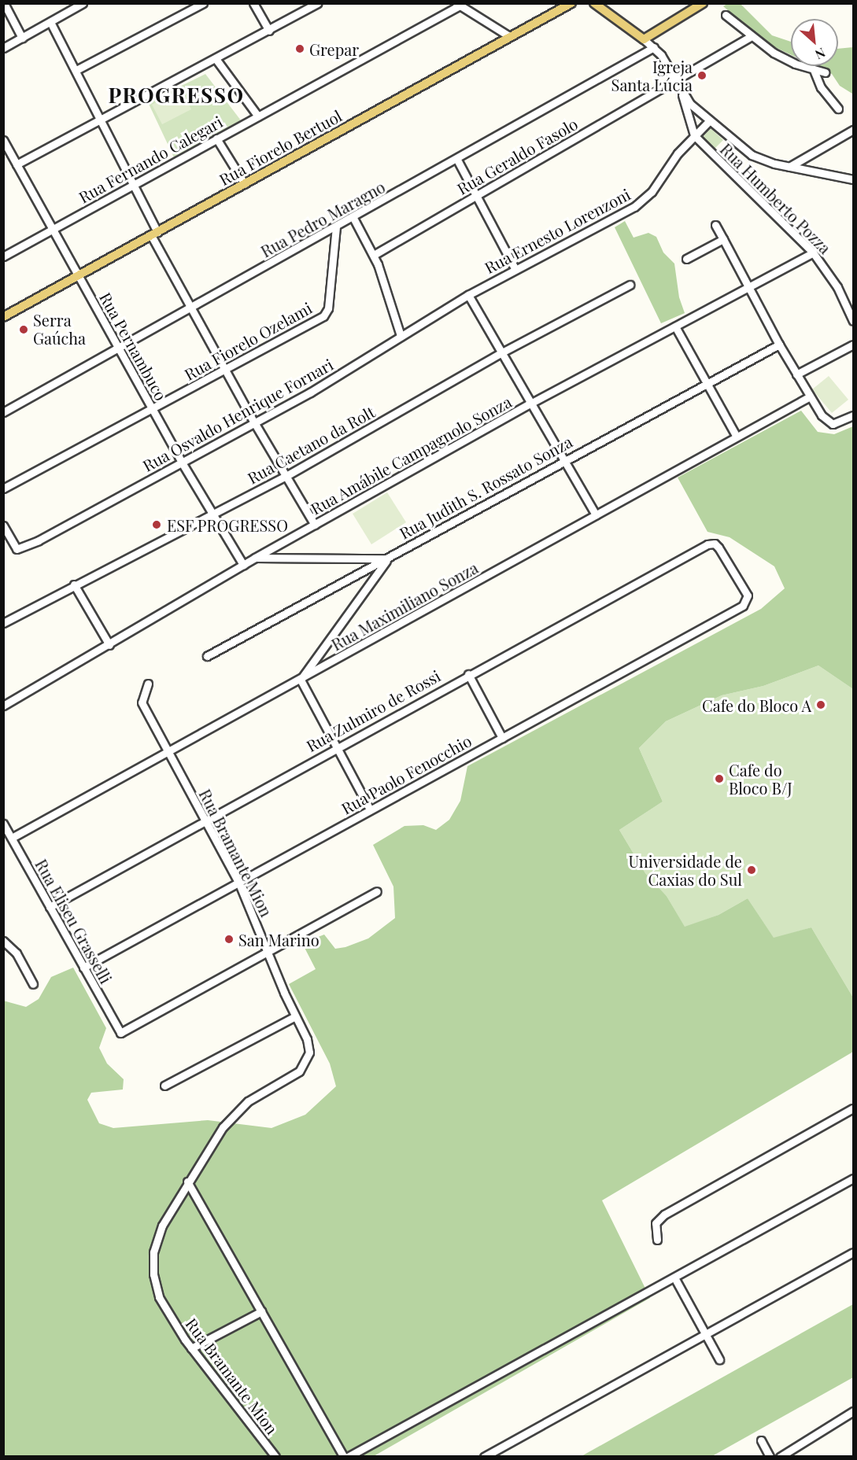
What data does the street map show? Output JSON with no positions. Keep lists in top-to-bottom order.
{
  "streets": {
    "main road": ["Rua Fiorelo Bertuol"],
    "street": [
      "Rua Geraldo Fasolo",
      "Rua Fernando Calegari",
      "Rua Humberto Pozza",
      "Rua Pedro Maragno",
      "Rua Ernesto Lorenzoni",
      "Rua Fiorelo Ozelami",
      "Rua Pernambuco",
      "Rua Osvaldo Henrique Fornari",
      "Rua Caetano da Rolt",
      "Rua Amábile Campagnolo Sonza",
      "Rua Judith S. Rossato Sonza",
      "Rua Maximiliano Sonza",
      "Rua Zulmiro de Rossi",
      "Rua Paolo Fenocchio",
      "Rua Bramante Mion",
      "Rua Eliseu Grasselli"
    ]
  },
  "crossings": [
    ["Rua Fiorelo Bertuol", "Rua Pernambuco"],
    ["Rua Fernando Calegari", "Rua Pernambuco"],
    ["Rua Humberto Pozza", "Rua Ernesto Lorenzoni"],
    ["Rua Humberto Pozza", "Rua Amábile Campagnolo Sonza"],
    ["Rua Pedro Maragno", "Rua Fiorelo Ozelami"],
    ["Rua Pedro Maragno", "Rua Pernambuco"],
    ["Rua Ernesto Lorenzoni", "Rua Osvaldo Henrique Fornari"],
    ["Rua Fiorelo Ozelami", "Rua Pernambuco"],
    ["Rua Pernambuco", "Rua Osvaldo Henrique Fornari"],
    ["Rua Pernambuco", "Rua Caetano da Rolt"],
    ["Rua Pernambuco", "Rua Amábile Campagnolo Sonza"],
    ["Rua Maximiliano Sonza", "Rua Bramante Mion"],
    ["Rua Maximiliano Sonza", "Rua Eliseu Grasselli"],
    ["Rua Zulmiro de Rossi", "Rua Paolo Fenocchio"],
    ["Rua Zulmiro de Rossi", "Rua Bramante Mion"],
    ["Rua Zulmiro de Rossi", "Rua Eliseu Grasselli"],
    ["Rua Paolo Fenocchio", "Rua Bramante Mion"],
    ["Rua Paolo Fenocchio", "Rua Eliseu Grasselli"],
    ["Rua Bramante Mion", "Rua Eliseu Grasselli"]
  ],
  "districts": ["PROGRESSO"],
  "places": [
    "Grepar",
    "Igreja Santa Lúcia",
    "Serra Gaúcha",
    "ESF PROGRESSO",
    "Cafe do Bloco A",
    "Cafe do Bloco B/J",
    "Universidade de Caxias do Sul",
    "San Marino"
  ],
  "north": "bottom right"
}
